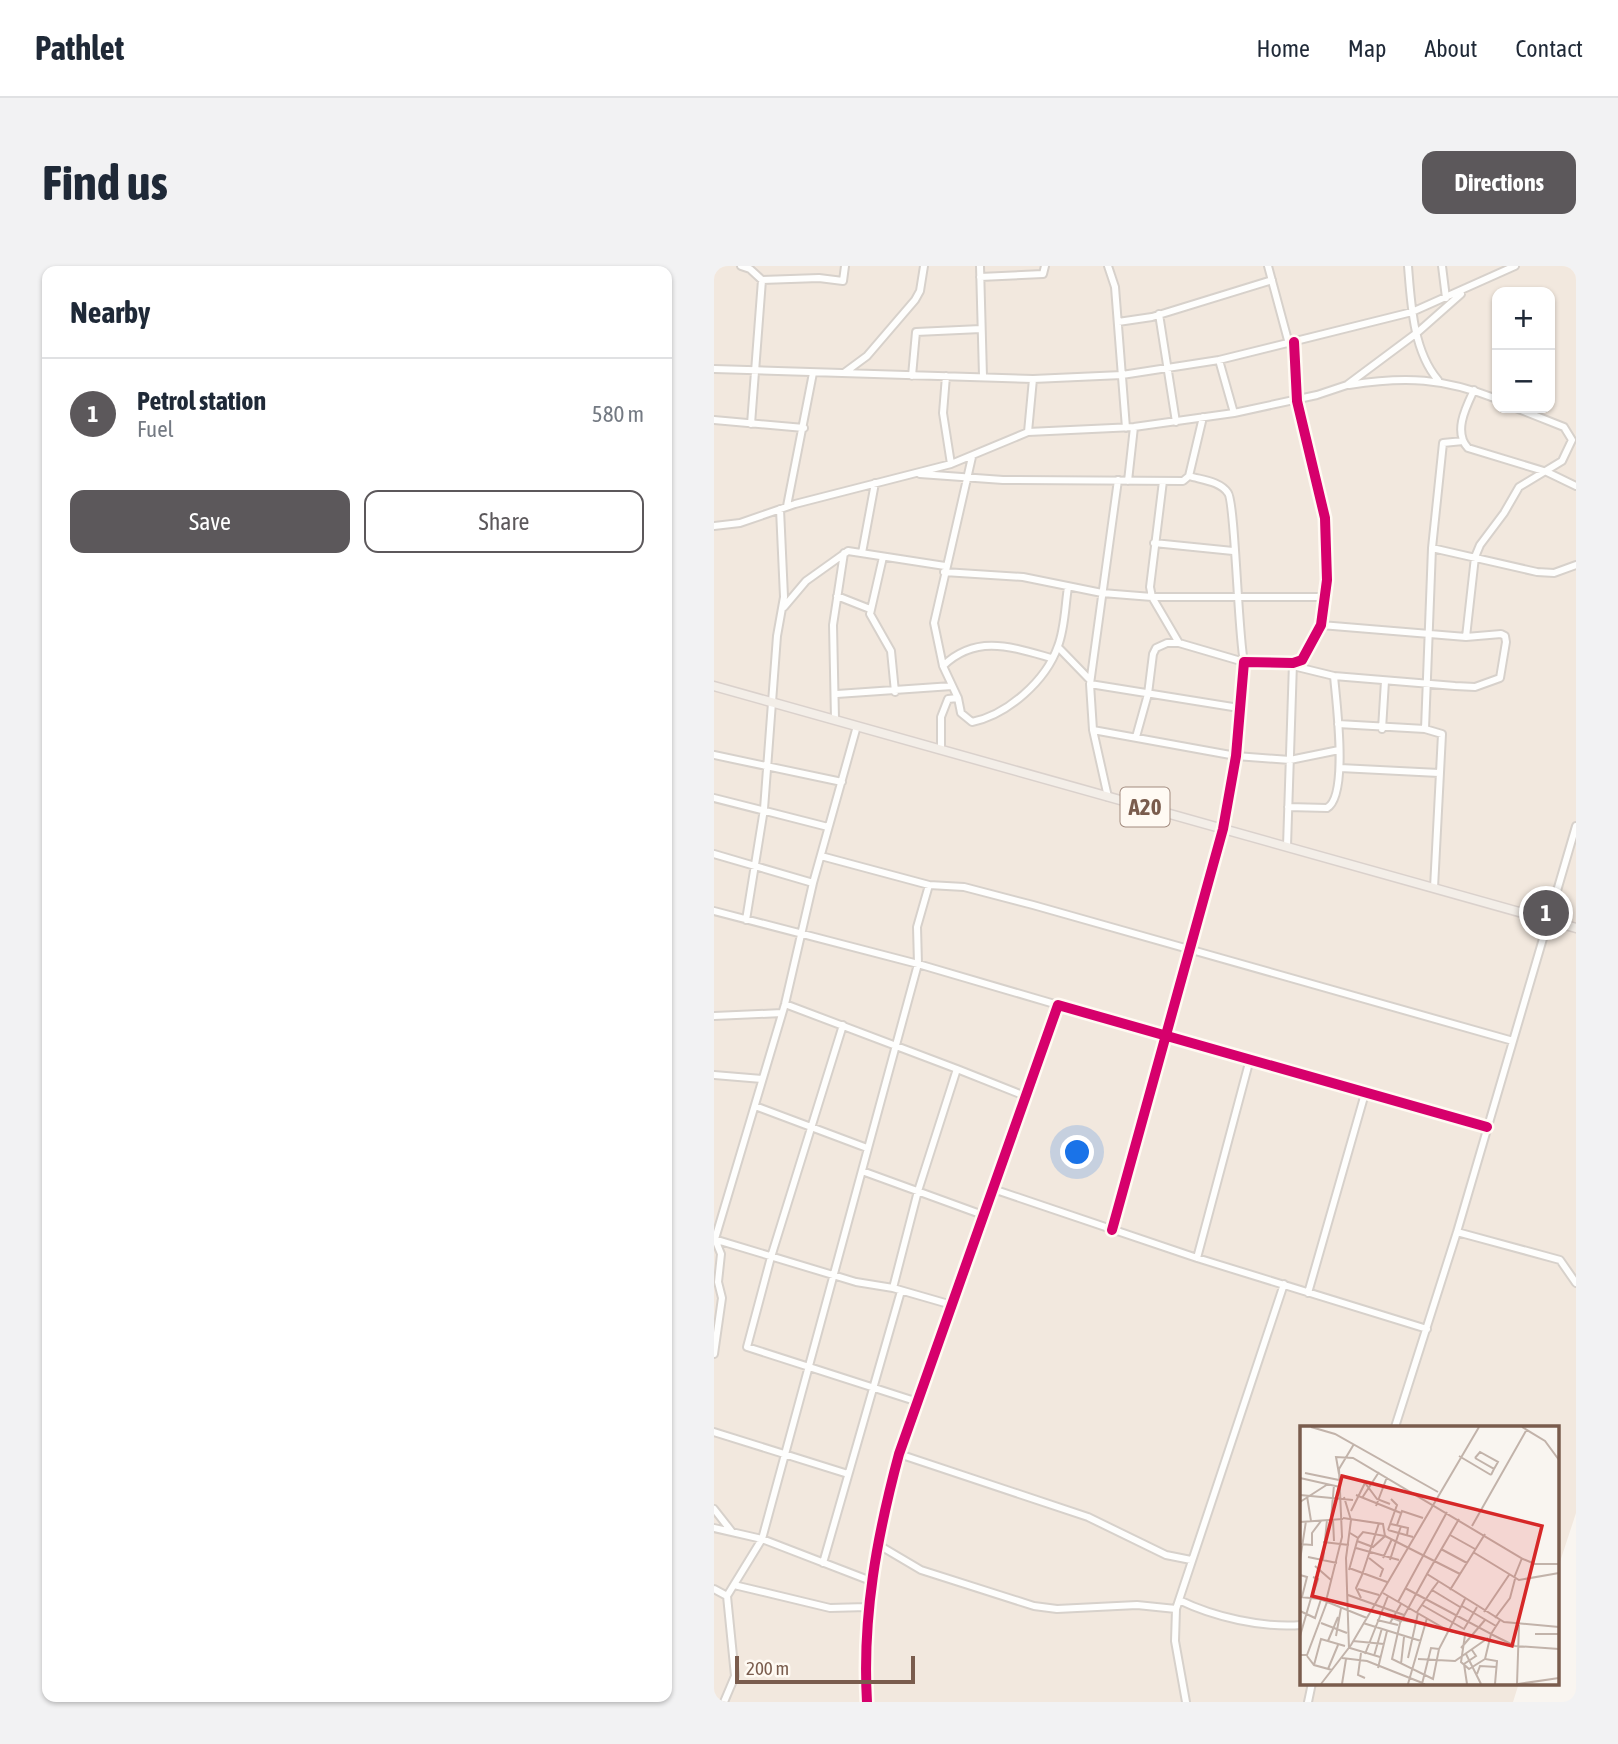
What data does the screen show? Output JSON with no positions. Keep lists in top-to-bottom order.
{
  "streets": {
    "main road": ["A20"]
  },
  "scale_bar": "200 m",
  "page": {
    "header": "Pathlet",
    "nav": [
      "Home",
      "Map",
      "About",
      "Contact"
    ],
    "buttons": [
      "Directions",
      ["Save", "Share"]
    ],
    "title": "Find us",
    "heading": "Nearby",
    "map_buttons": ["+", "−"],
    "list": [
      {
        "mark": "1",
        "name": "Petrol station",
        "note": "Fuel",
        "value": "580 m"
      }
    ],
    "pins": "1",
    "scale": "200 m"
  }
}
